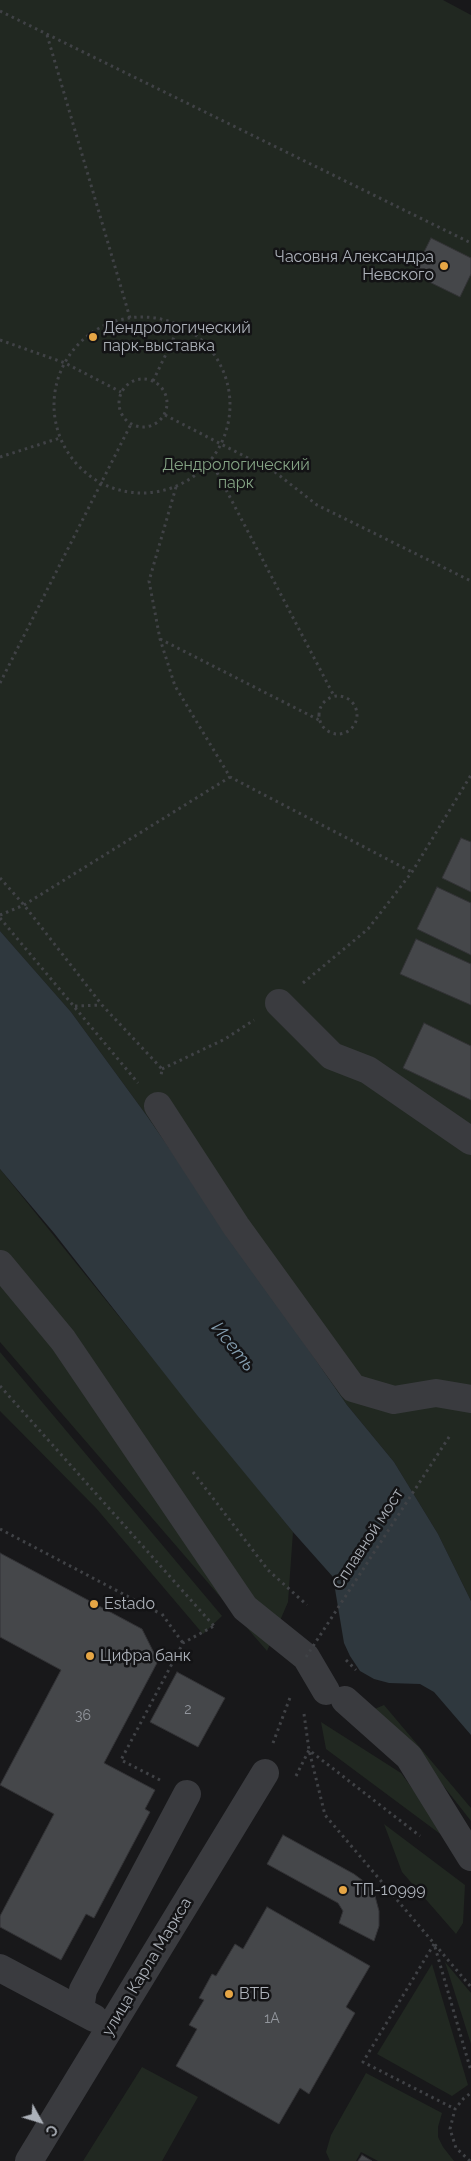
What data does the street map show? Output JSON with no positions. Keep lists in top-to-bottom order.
{
  "streets": {
    "street": ["улица Карла Маркса"],
    "path": ["Сплавной мост"]
  },
  "water": ["Исеть"],
  "parks": ["Дендрологический парк"],
  "places": [
    "Часовня Александра Невского",
    "Дендрологический парк-выставка",
    "Estado",
    "Цифра банк",
    "ТП-10999",
    "ВТБ"
  ],
  "house_numbers": ["2", "36", "1А"],
  "north": "bottom right"
}
